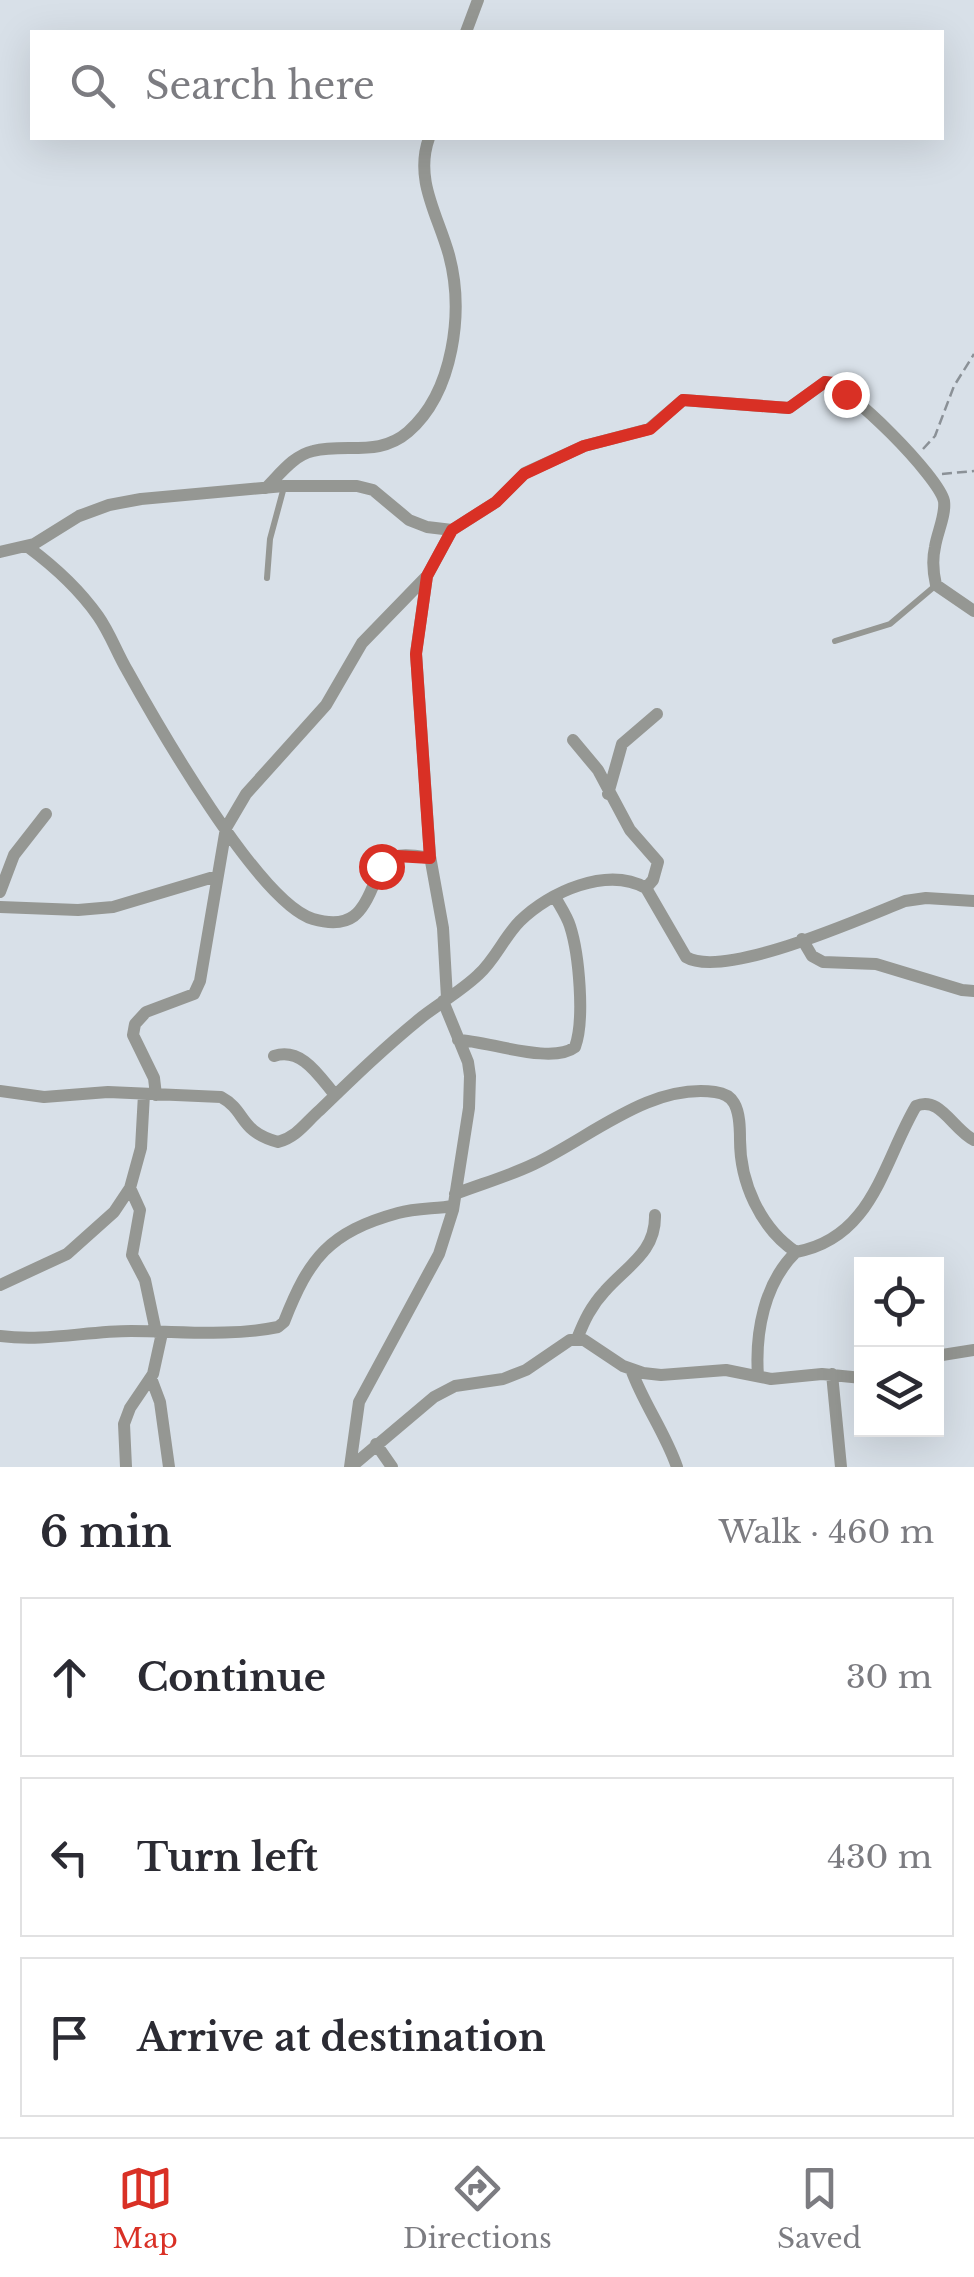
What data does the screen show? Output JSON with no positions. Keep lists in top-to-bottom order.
{
  "page": {
    "search": "Search here",
    "heading": ["6 min", "Walk · 460 m"],
    "list": [
      ["Continue", "30 m"],
      ["Turn left", "430 m"],
      "Arrive at destination"
    ],
    "nav": ["Map", "Directions", "Saved"]
  }
}
